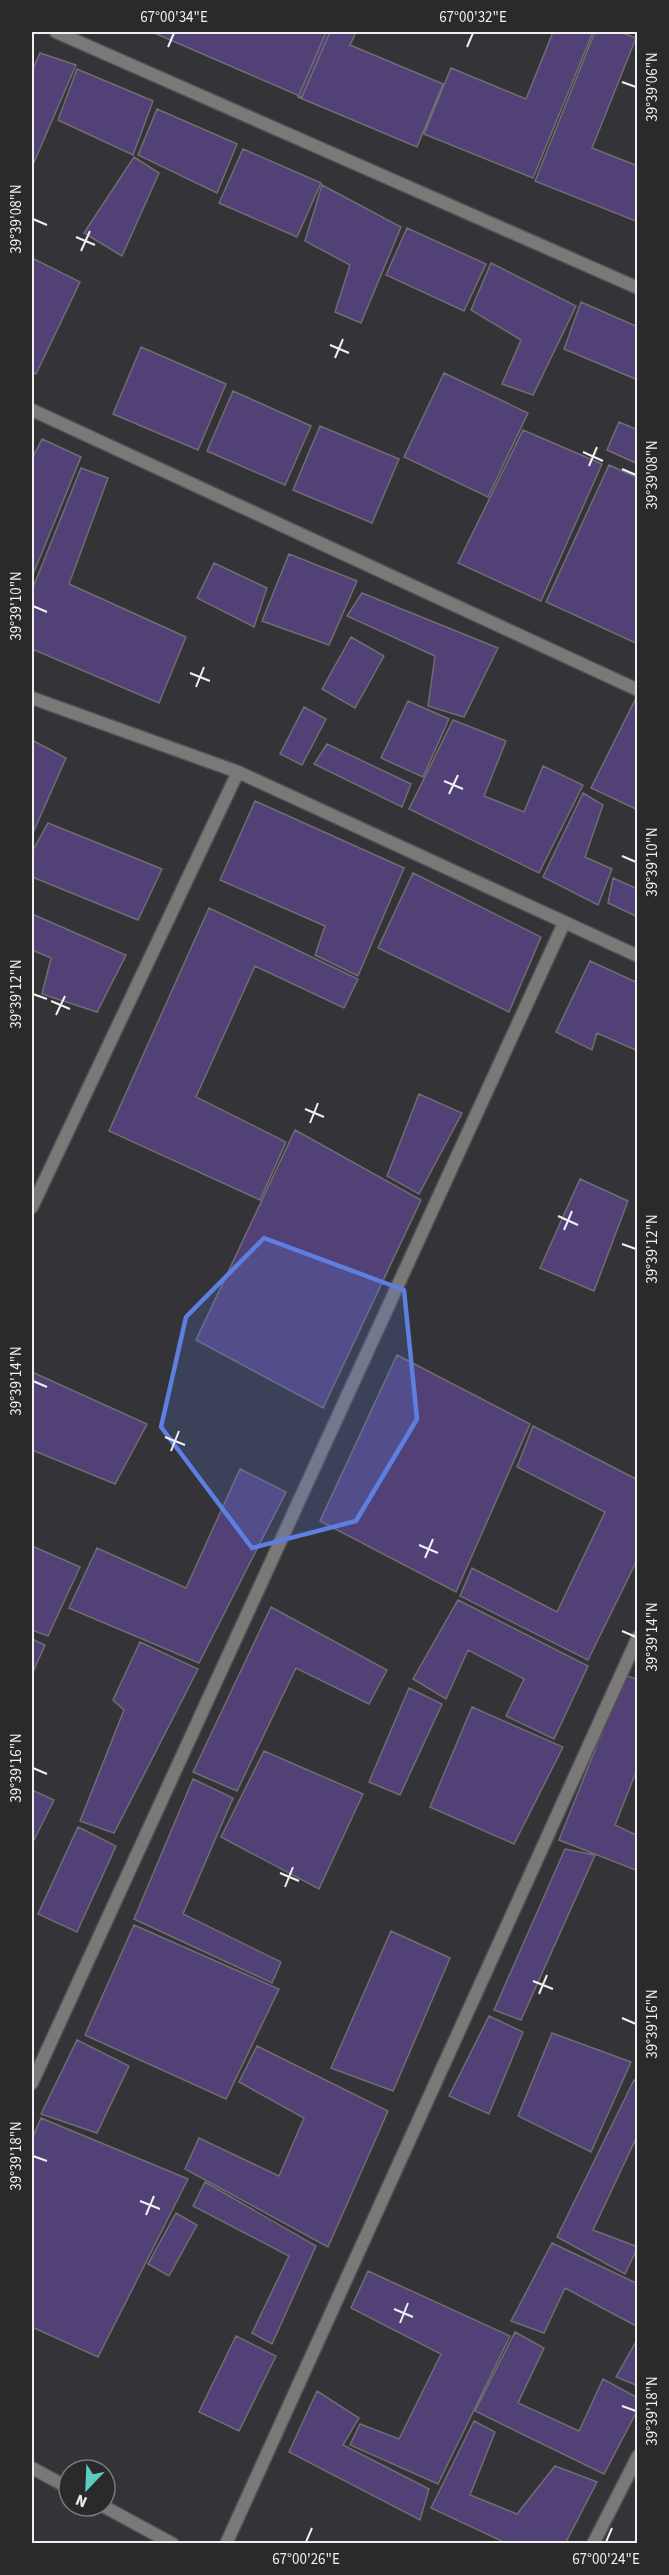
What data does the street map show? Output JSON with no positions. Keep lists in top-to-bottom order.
{
  "north": "bottom left",
  "coordinates": [
    "67°00'34\"E",
    "67°00'32\"E",
    "39°39'06\"N",
    "39°39'08\"N",
    "39°39'10\"N",
    "39°39'12\"N",
    "39°39'14\"N",
    "39°39'16\"N",
    "39°39'18\"N",
    "67°00'26\"E",
    "67°00'24\"E"
  ]
}
